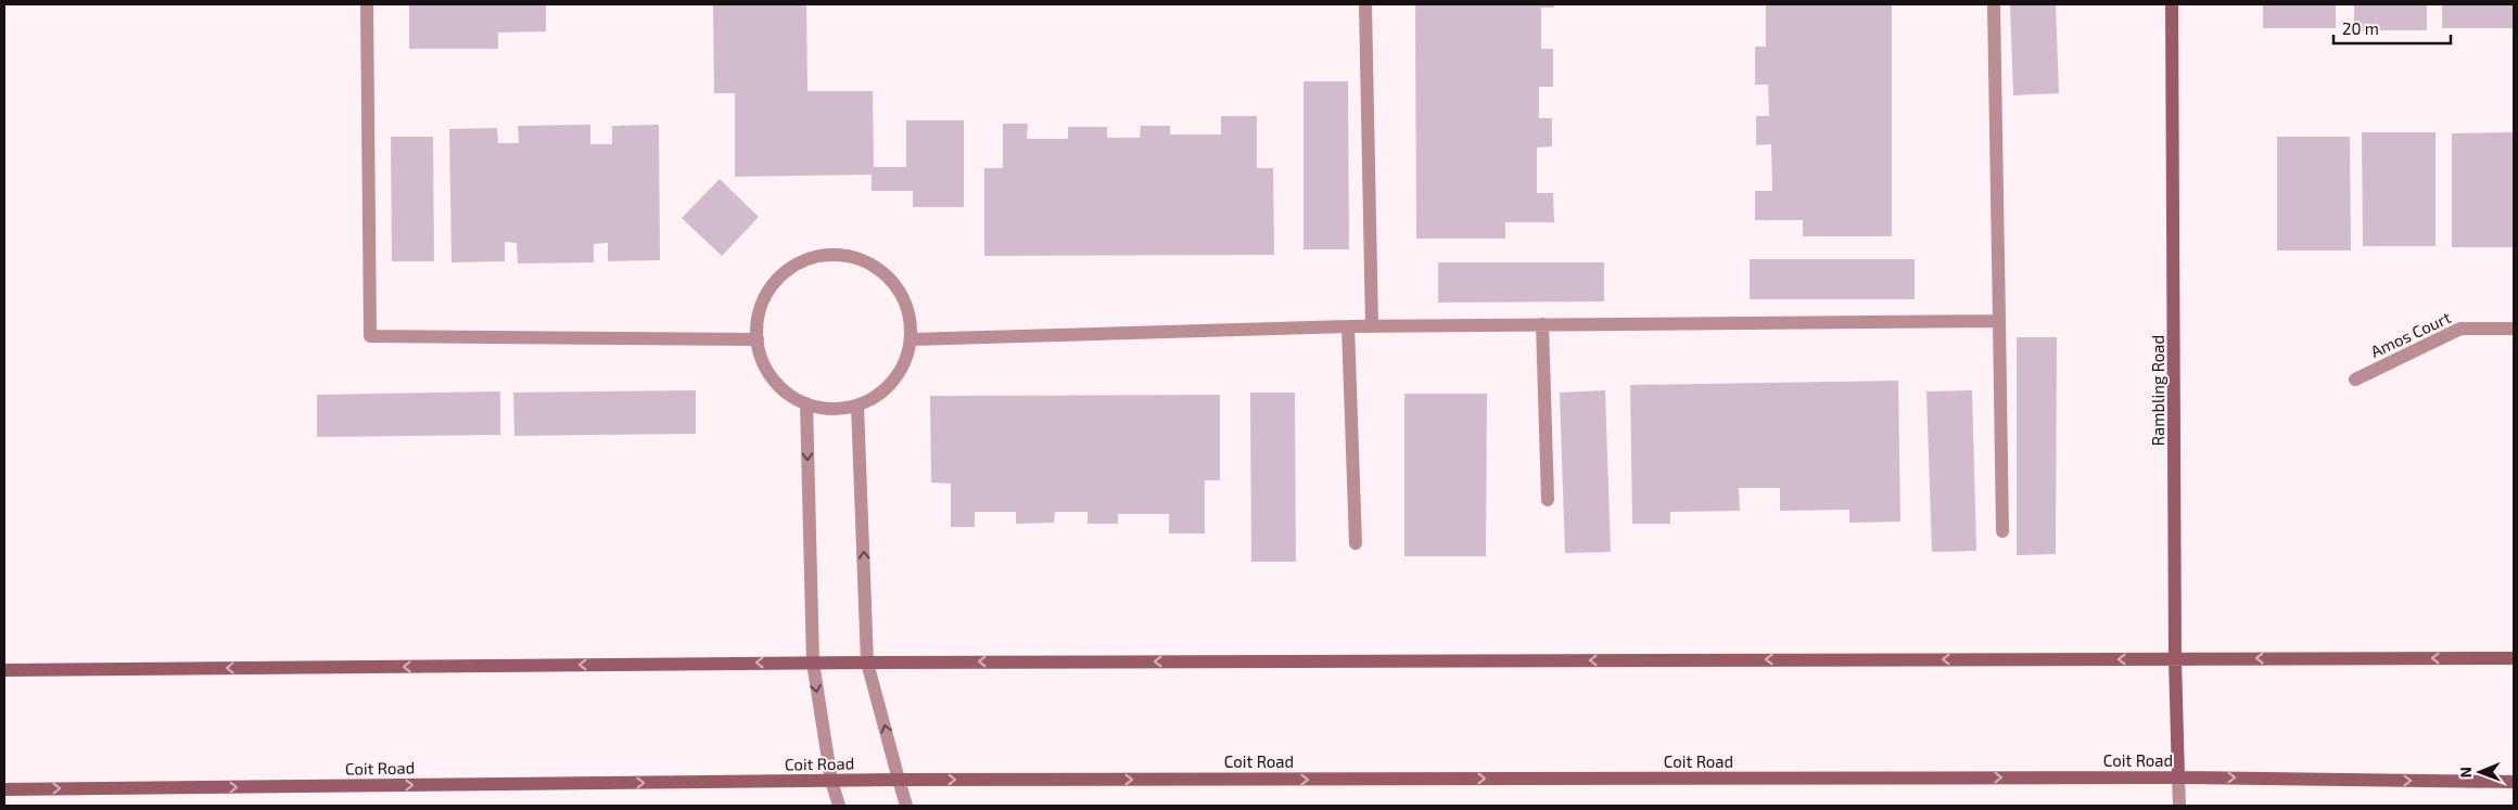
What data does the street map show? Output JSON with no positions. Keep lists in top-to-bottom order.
{
  "streets": {
    "main road": ["Rambling Road", "Coit Road"],
    "street": ["Amos Court"]
  },
  "crossings": [
    ["Rambling Road", "Coit Road"]
  ],
  "scale_bar": "20 m",
  "north": "left"
}
